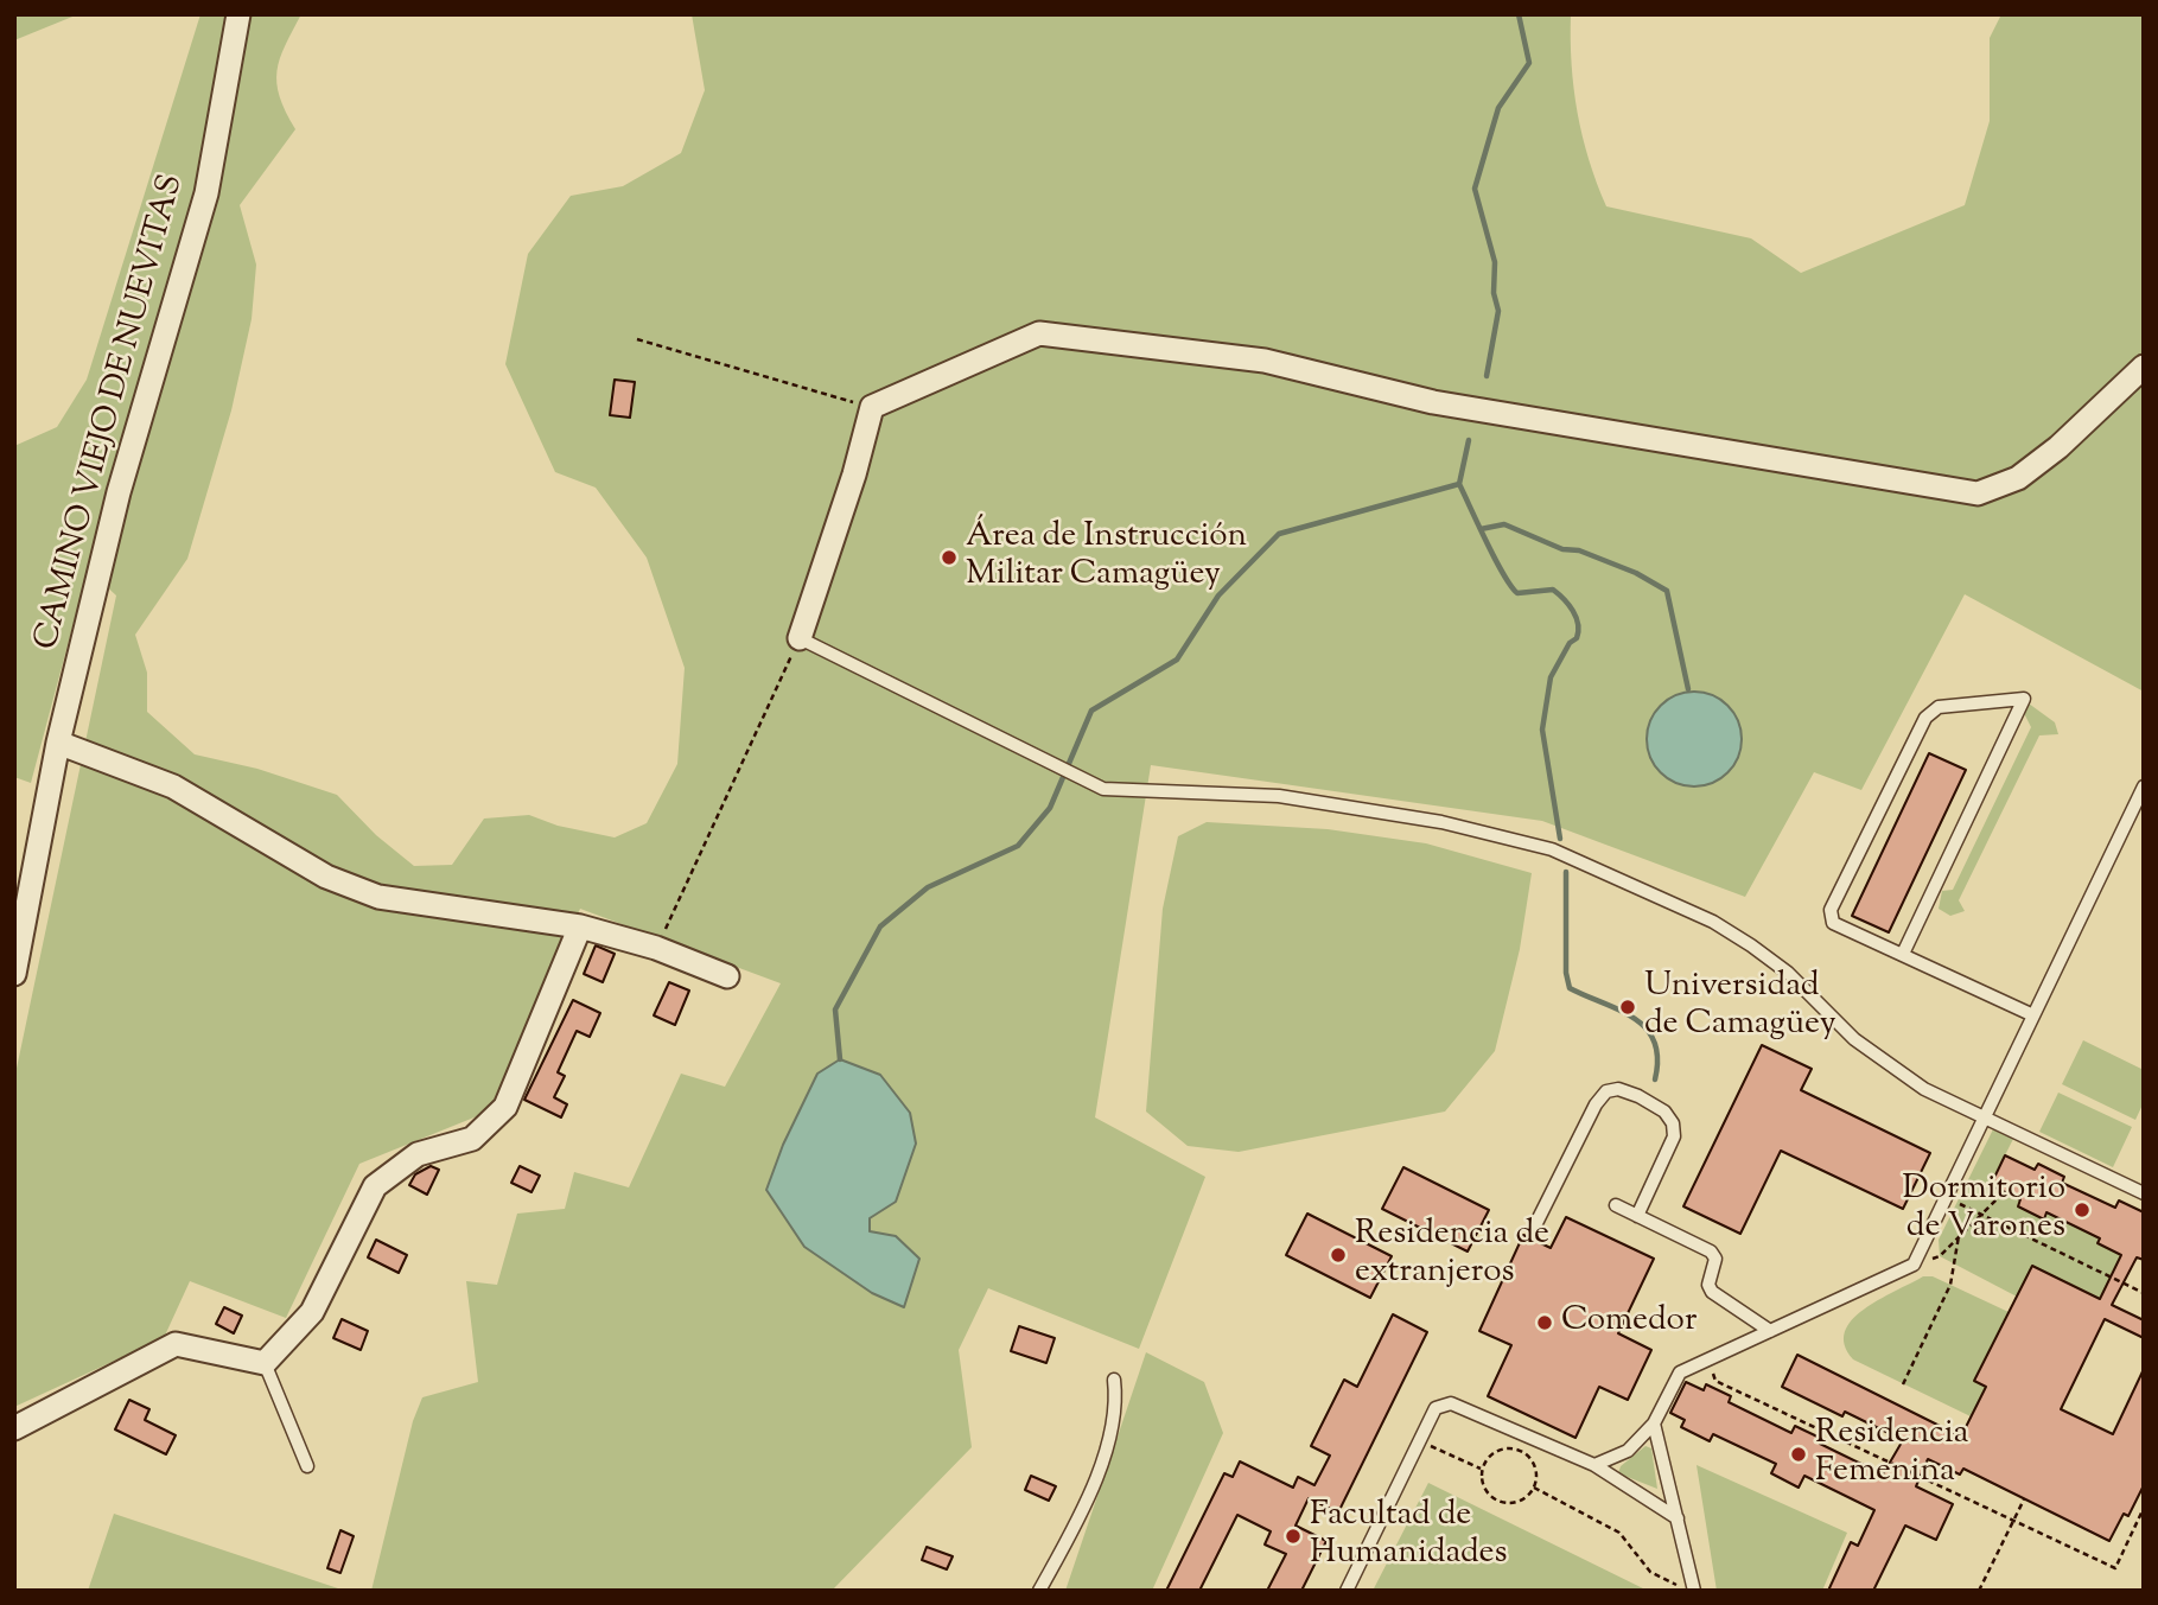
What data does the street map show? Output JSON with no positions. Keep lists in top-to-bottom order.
{
  "streets": {
    "street": ["CAMINO VIEJO DE NUEVITAS"]
  },
  "places": [
    "Área de Instrucción Militar Camagüey",
    "Universidad de Camagüey",
    "Dormitorio de Varones",
    "Residencia de extranjeros",
    "Comedor",
    "Residencia Femenina",
    "Facultad de Humanidades"
  ]
}
